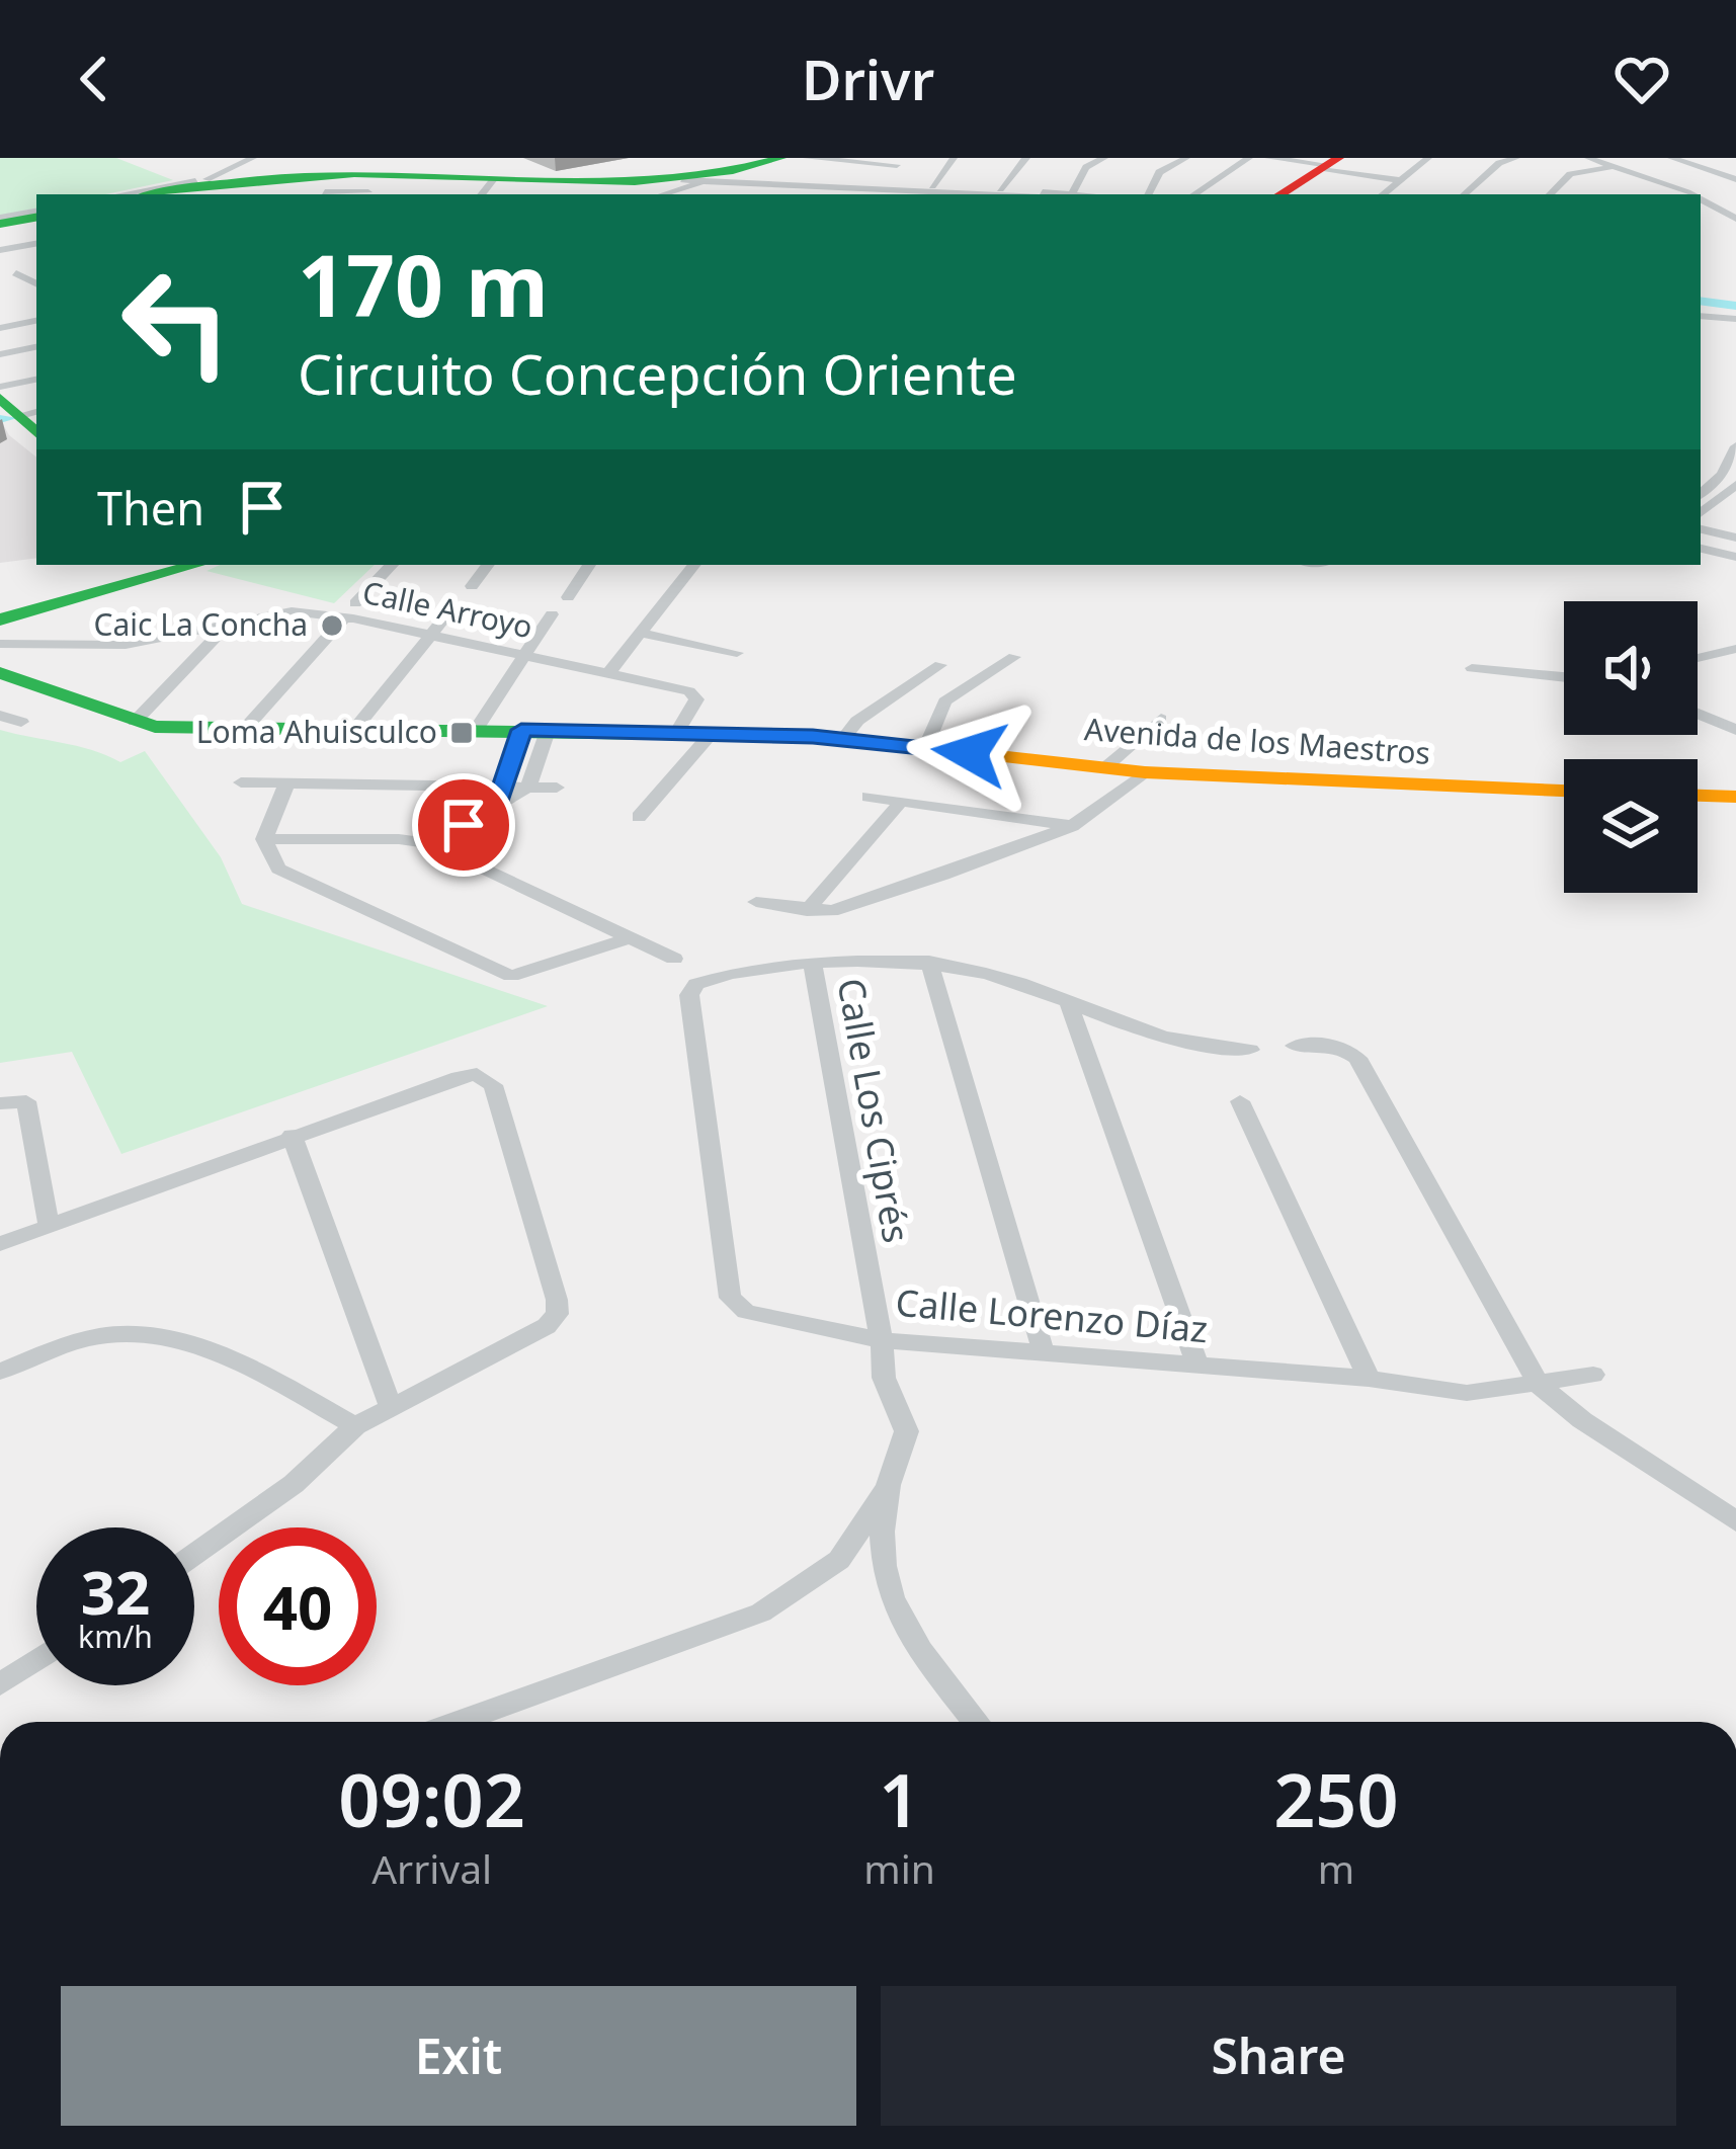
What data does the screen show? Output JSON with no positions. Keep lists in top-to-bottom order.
{
  "streets": {
    "street": [
      "Calle Arroyo",
      "Avenida de los Maestros",
      "Calle Los Ciprés",
      "Calle Lorenzo Díaz"
    ]
  },
  "crossings": [
    ["Calle Arroyo", "Avenida de los Maestros"],
    ["Calle Los Ciprés", "Calle Lorenzo Díaz"]
  ],
  "places": {
    "other": ["Caic La Concha"],
    "transit": ["Loma Ahuisculco"]
  },
  "page": {
    "header": "Drivr",
    "turn": ["170 m", "Circuito Concepción Oriente"],
    "then": "Then",
    "speed": "32 km/h",
    "limit": "40",
    "eta": [
      "09:02",
      "Arrival",
      "1",
      "min",
      "250",
      "m"
    ],
    "buttons": ["Exit", "Share"]
  }
}
